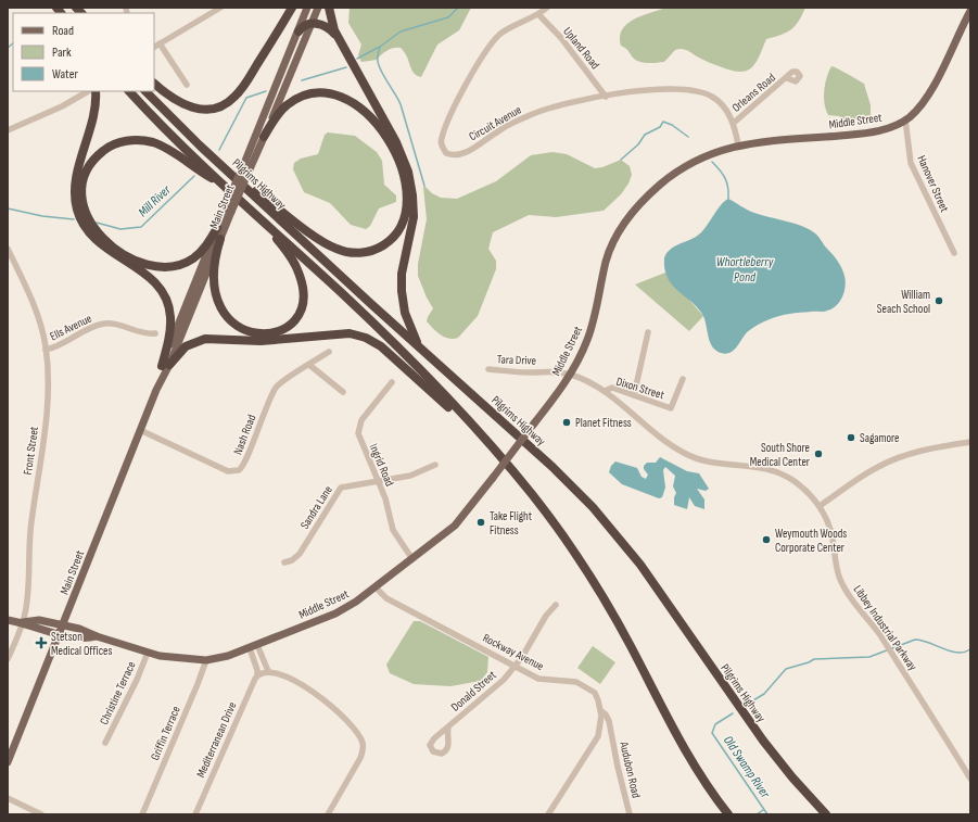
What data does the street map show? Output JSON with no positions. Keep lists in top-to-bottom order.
{
  "streets": {
    "highway": ["Pilgrims Highway"],
    "main road": ["Middle Street", "Main Street"],
    "street": [
      "Upland Road",
      "Orleans Road",
      "Circuit Avenue",
      "Hanover Street",
      "Ells Avenue",
      "Tara Drive",
      "Dixon Street",
      "Nash Road",
      "Front Street",
      "Ingrid Road",
      "Sandra Lane",
      "Libbey Industrial Parkway",
      "Rockway Avenue",
      "Donald Street",
      "Christine Terrace",
      "Griffin Terrace",
      "Mediterranean Drive",
      "Audubon Road"
    ]
  },
  "crossings": [
    ["Upland Road", "Circuit Avenue"],
    ["Orleans Road", "Circuit Avenue"],
    ["Middle Street", "Circuit Avenue"],
    ["Middle Street", "Hanover Street"],
    ["Middle Street", "Main Street"],
    ["Middle Street", "Tara Drive"],
    ["Middle Street", "Front Street"],
    ["Middle Street", "Ingrid Road"],
    ["Middle Street", "Libbey Industrial Parkway"],
    ["Middle Street", "Rockway Avenue"],
    ["Middle Street", "Christine Terrace"],
    ["Middle Street", "Griffin Terrace"],
    ["Main Street", "Nash Road"],
    ["Ells Avenue", "Front Street"],
    ["Tara Drive", "Libbey Industrial Parkway"],
    ["Dixon Street", "Libbey Industrial Parkway"],
    ["Ingrid Road", "Sandra Lane"],
    ["Rockway Avenue", "Donald Street"],
    ["Rockway Avenue", "Audubon Road"]
  ],
  "water": ["Mill River", "Whortleberry Pond", "Old Swamp River"],
  "places": {
    "other": [
      "William Seach School",
      "Planet Fitness",
      "Sagamore",
      "South Shore Medical Center",
      "Take Flight Fitness",
      "Weymouth Woods Corporate Center"
    ],
    "health": ["Stetson Medical Offices"]
  },
  "legend": ["Road", "Park", "Water"]
}
